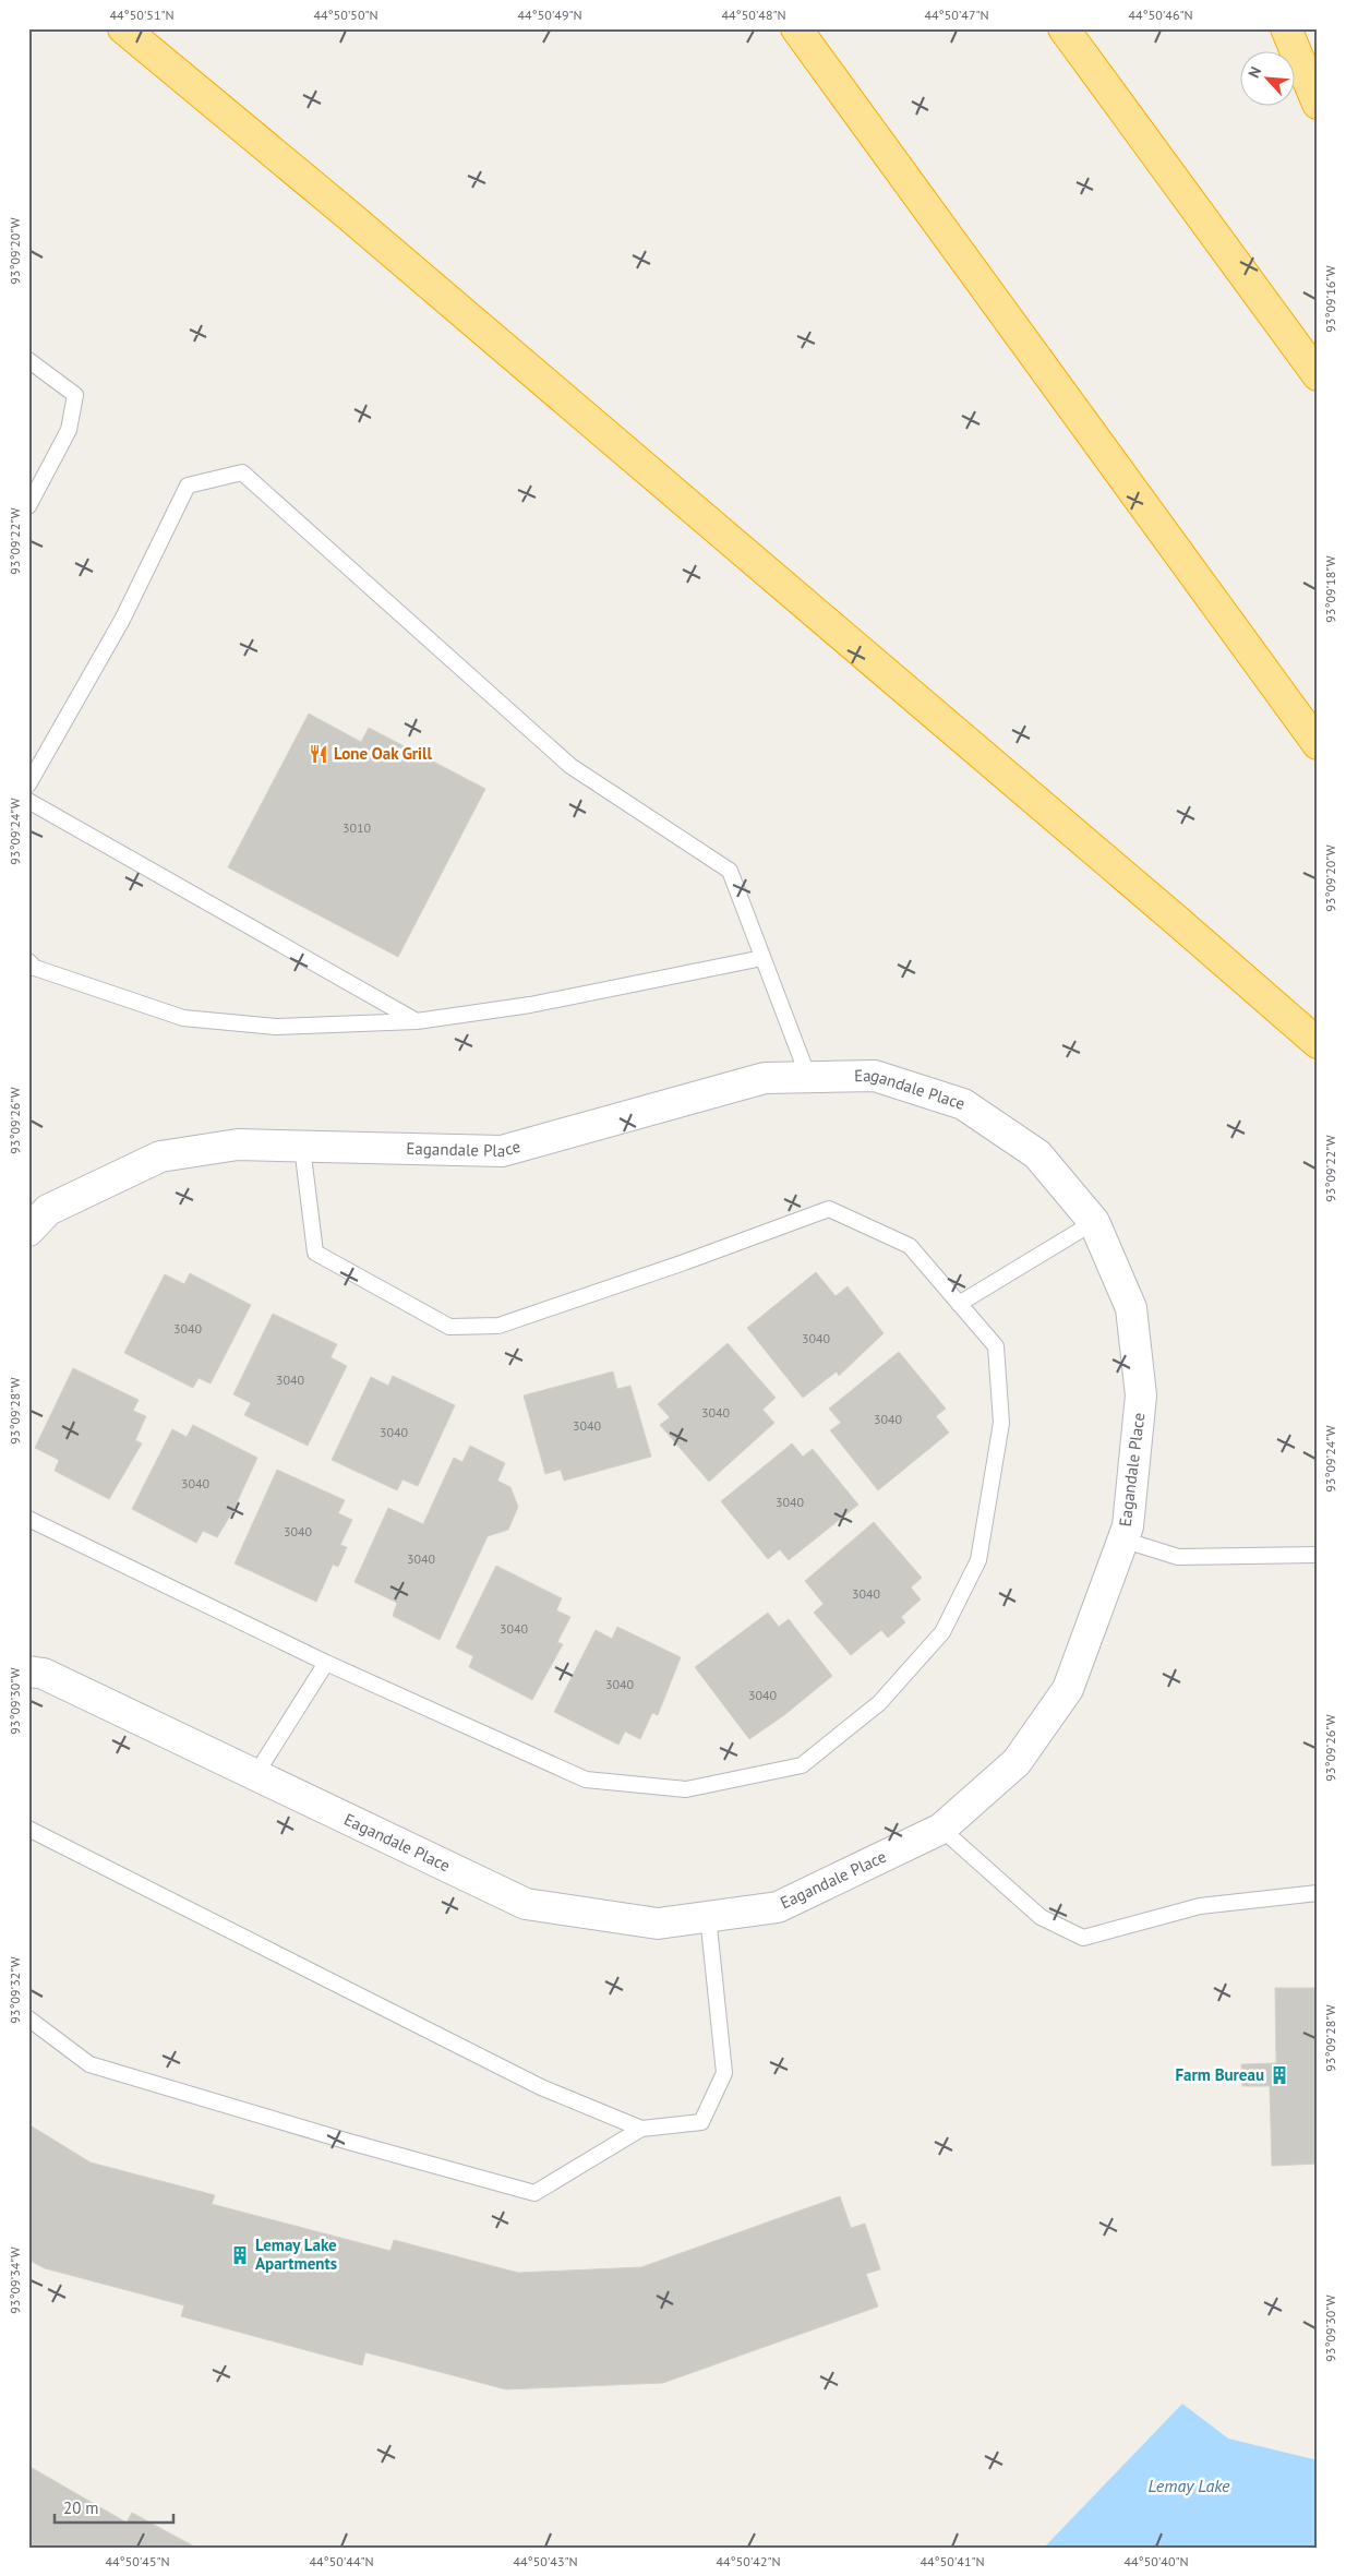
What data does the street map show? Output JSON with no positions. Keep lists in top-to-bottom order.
{
  "streets": {
    "street": ["Eagandale Place"]
  },
  "water": ["Lemay Lake"],
  "places": {
    "restaurant": ["Lone Oak Grill"],
    "building": ["Farm Bureau", "Lemay Lake Apartments"]
  },
  "house_numbers": [
    "3010",
    "3040",
    "3040",
    "3040",
    "3040",
    "3040",
    "3040",
    "3040",
    "3040",
    "3040",
    "3040",
    "3040",
    "3040",
    "3040",
    "3040",
    "3040"
  ],
  "scale_bar": "20 m",
  "north": "top left",
  "coordinates": [
    "44°50'51\"N",
    "44°50'50\"N",
    "44°50'49\"N",
    "44°50'48\"N",
    "44°50'47\"N",
    "44°50'46\"N",
    "93°09'20\"W",
    "93°09'16\"W",
    "93°09'22\"W",
    "93°09'18\"W",
    "93°09'24\"W",
    "93°09'26\"W",
    "93°09'28\"W",
    "93°09'30\"W",
    "93°09'32\"W",
    "93°09'34\"W",
    "44°50'45\"N",
    "44°50'44\"N",
    "44°50'43\"N",
    "44°50'42\"N",
    "44°50'41\"N",
    "44°50'40\"N"
  ]
}
